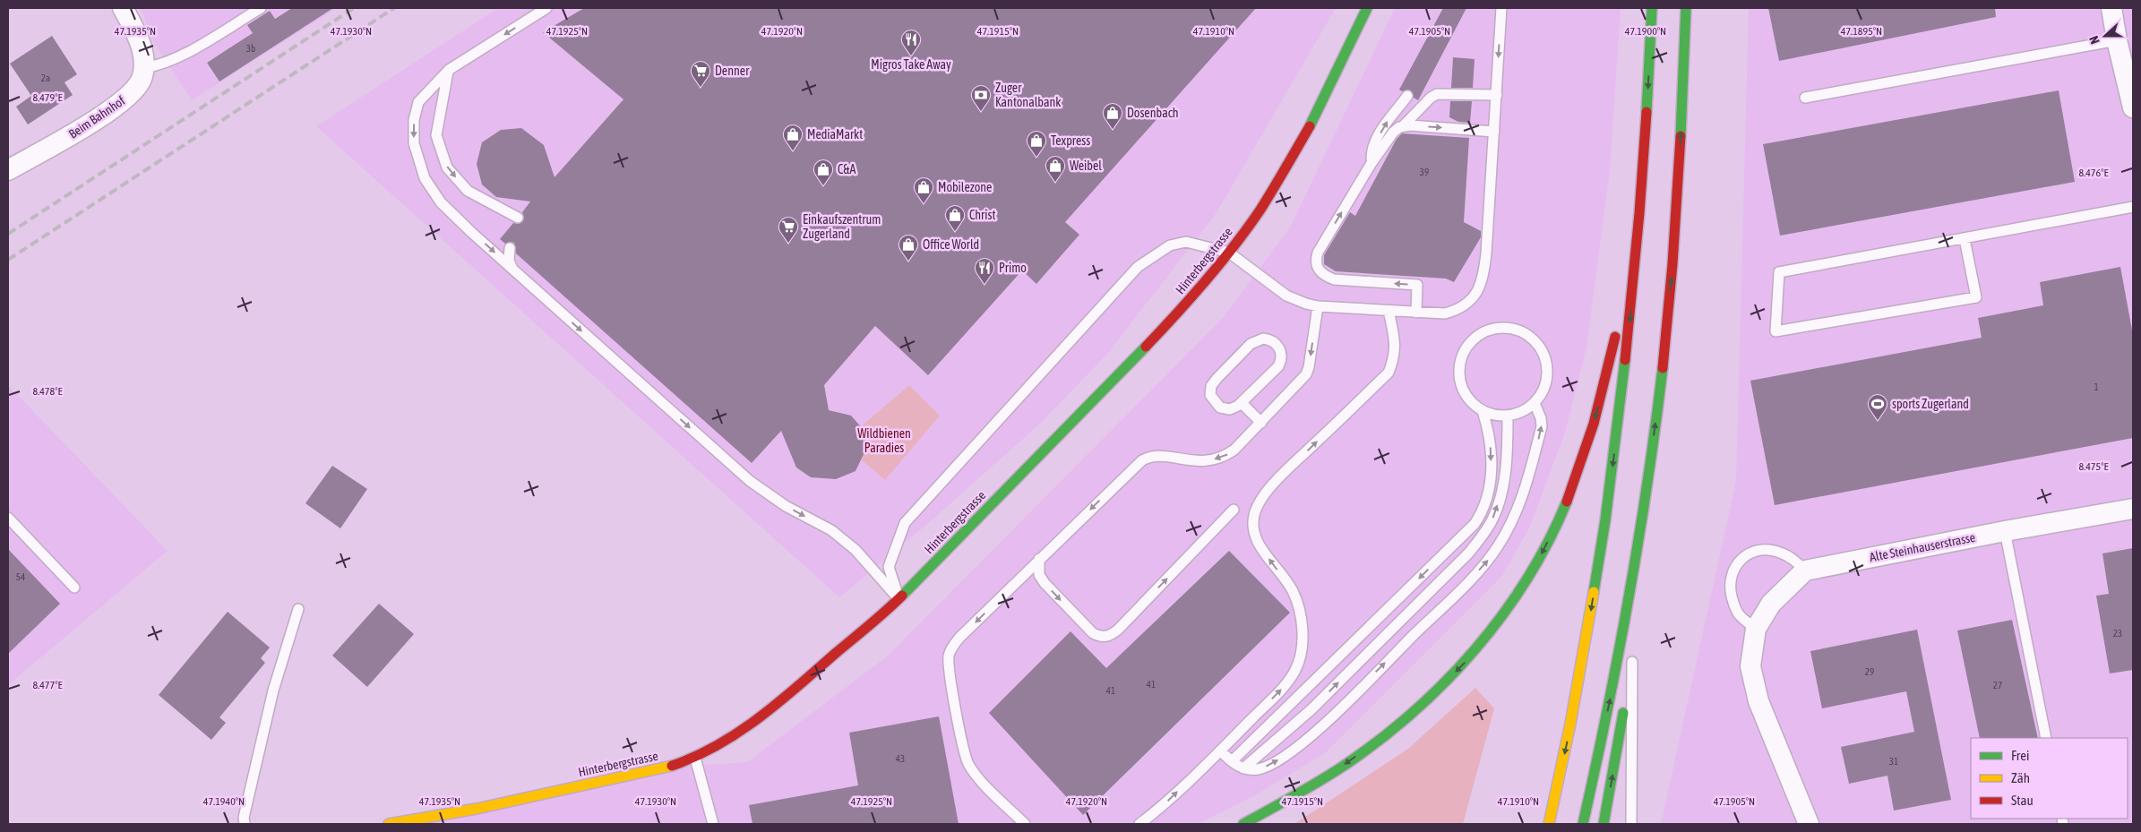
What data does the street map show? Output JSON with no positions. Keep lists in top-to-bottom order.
{
  "streets": {
    "main road": ["Hinterbergstrasse"],
    "street": ["Beim Bahnhof", "Alte Steinhauserstrasse"]
  },
  "parks": ["Wildbienen Paradies"],
  "places": {
    "restaurant": ["Migros Take Away", "Primo"],
    "supermarket": ["Denner", "Einkaufszentrum Zugerland"],
    "bank": ["Zuger Kantonalbank"],
    "shop": [
      "Dosenbach",
      "MediaMarkt",
      "Texpress",
      "Weibel",
      "C&A",
      "Mobilezone",
      "Christ",
      "Office World"
    ],
    "sports": ["sports Zugerland"]
  },
  "house_numbers": [
    "3b",
    "2a",
    "39",
    "1",
    "54",
    "23",
    "29",
    "41",
    "27",
    "41",
    "43",
    "31"
  ],
  "legend": ["Frei", "Zäh", "Stau"],
  "north": "left",
  "coordinates": [
    "47.1935°N",
    "47.1930°N",
    "47.1925°N",
    "47.1920°N",
    "47.1915°N",
    "47.1910°N",
    "47.1905°N",
    "47.1895°N",
    "47.1900°N",
    "8.479°E",
    "8.476°E",
    "8.478°E",
    "8.475°E",
    "8.477°E",
    "47.1940°N"
  ]
}
